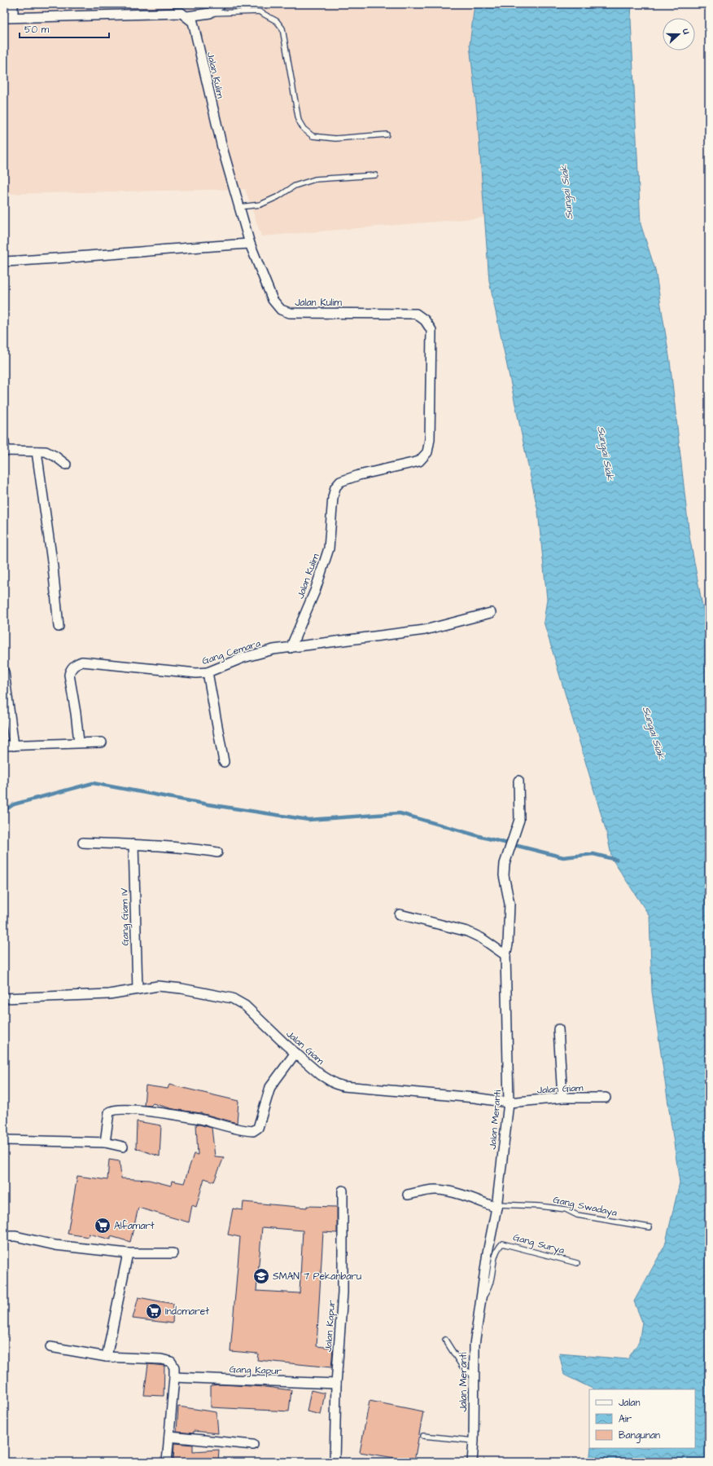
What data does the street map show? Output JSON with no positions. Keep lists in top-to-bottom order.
{
  "streets": {
    "street": [
      "Jalan Kulim",
      "Gang Cemara",
      "Gang Giam IV",
      "Jalan Giam",
      "Jalan Meranti",
      "Jalan Kapur",
      "Gang Kapur"
    ],
    "lane": ["Gang Swadaya", "Gang Surya"]
  },
  "crossings": [
    ["Jalan Kulim", "Gang Cemara"],
    ["Gang Giam IV", "Jalan Giam"],
    ["Jalan Giam", "Jalan Meranti"],
    ["Jalan Meranti", "Gang Swadaya"],
    ["Jalan Meranti", "Gang Surya"],
    ["Jalan Kapur", "Gang Kapur"]
  ],
  "water": ["Sungai Siak"],
  "places": {
    "supermarket": ["Alfamart", "Indomaret"],
    "school or university": ["SMAN 7 Pekanbaru"]
  },
  "legend": ["Jalan", "Air", "Bangunan"],
  "scale_bar": "50 m",
  "north": "right"
}
